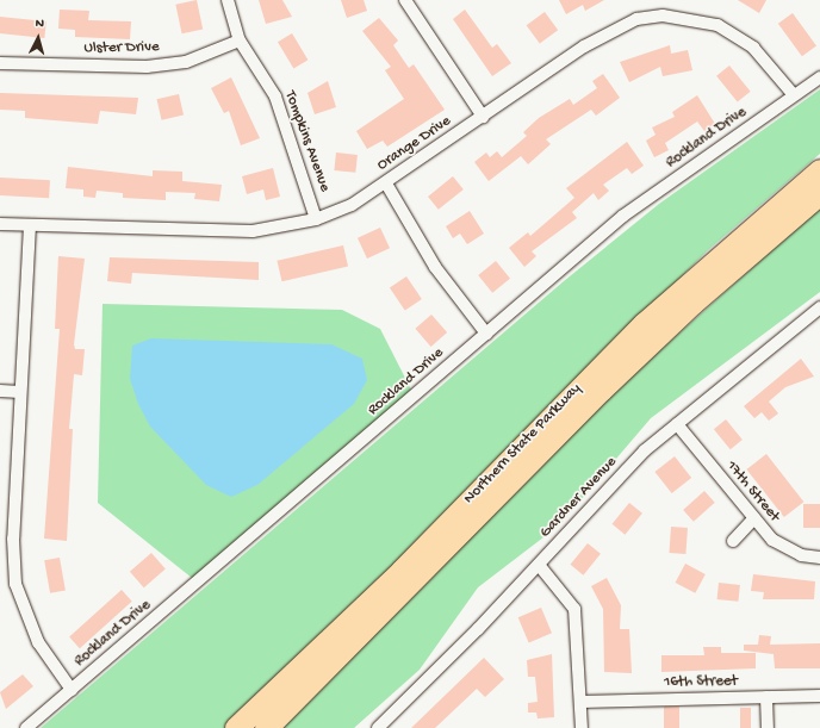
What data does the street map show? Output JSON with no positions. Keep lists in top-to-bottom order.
{
  "streets": {
    "highway": ["Northern State Parkway"],
    "street": [
      "Ulster Drive",
      "Rockland Drive",
      "Tompkins Avenue",
      "Orange Drive",
      "17th Street",
      "Gardner Avenue",
      "16th Street"
    ]
  },
  "crossings": [
    ["Ulster Drive", "Tompkins Avenue"],
    ["Rockland Drive", "Orange Drive"],
    ["Tompkins Avenue", "Orange Drive"],
    ["17th Street", "Gardner Avenue"]
  ],
  "north": "top"
}
